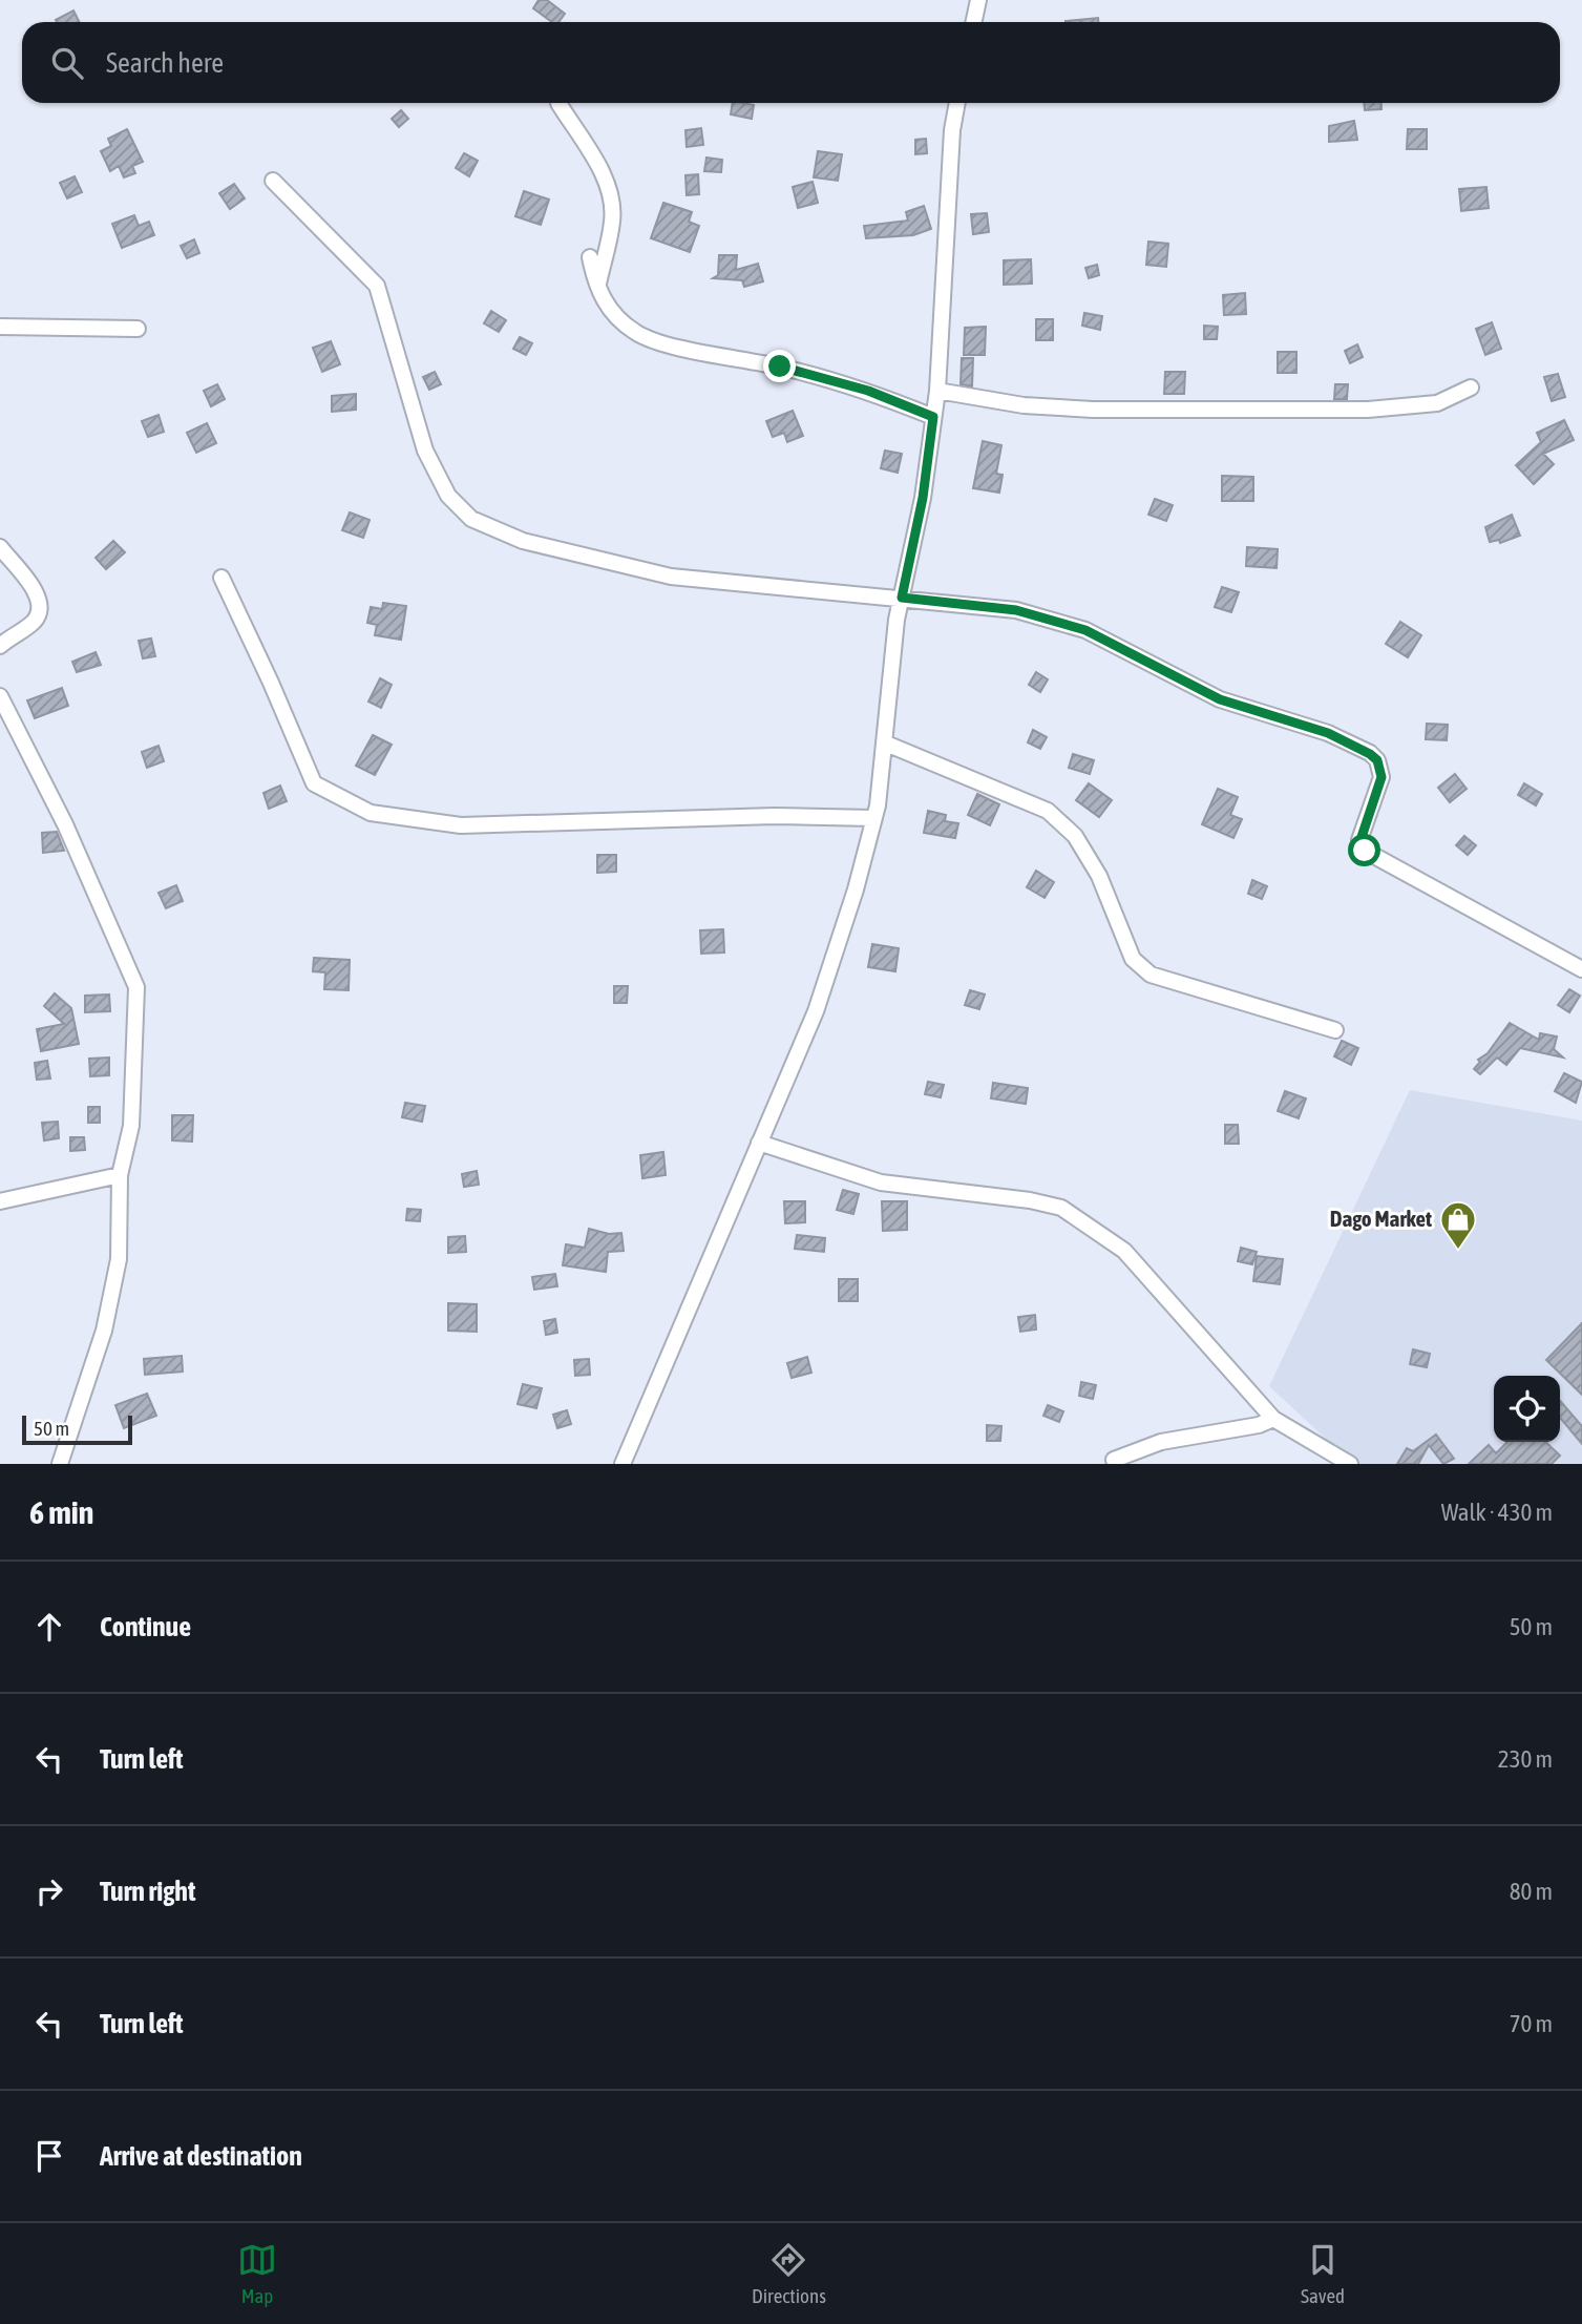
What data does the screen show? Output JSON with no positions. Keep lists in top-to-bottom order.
{
  "places": {
    "shop": ["Dago Market"]
  },
  "scale_bar": "50 m",
  "page": {
    "search": "Search here",
    "scale": "50 m",
    "heading": ["6 min", "Walk · 430 m"],
    "list": [
      ["Continue", "50 m"],
      ["Turn left", "230 m"],
      ["Turn right", "80 m"],
      ["Turn left", "70 m"],
      "Arrive at destination"
    ],
    "nav": ["Map", "Directions", "Saved"]
  }
}
